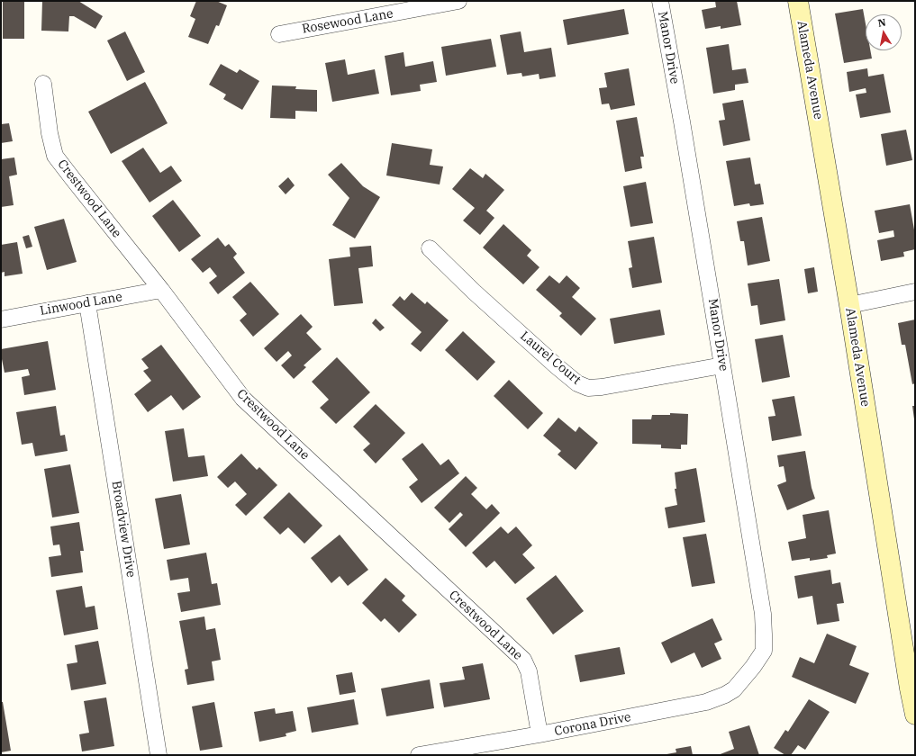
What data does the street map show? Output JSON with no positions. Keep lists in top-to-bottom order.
{
  "streets": {
    "street": [
      "Rosewood Lane",
      "Manor Drive",
      "Alameda Avenue",
      "Crestwood Lane",
      "Linwood Lane",
      "Laurel Court",
      "Broadview Drive",
      "Corona Drive"
    ]
  },
  "crossings": [
    ["Manor Drive", "Laurel Court"],
    ["Manor Drive", "Corona Drive"],
    ["Crestwood Lane", "Linwood Lane"],
    ["Crestwood Lane", "Corona Drive"],
    ["Linwood Lane", "Broadview Drive"]
  ],
  "north": "top"
}
